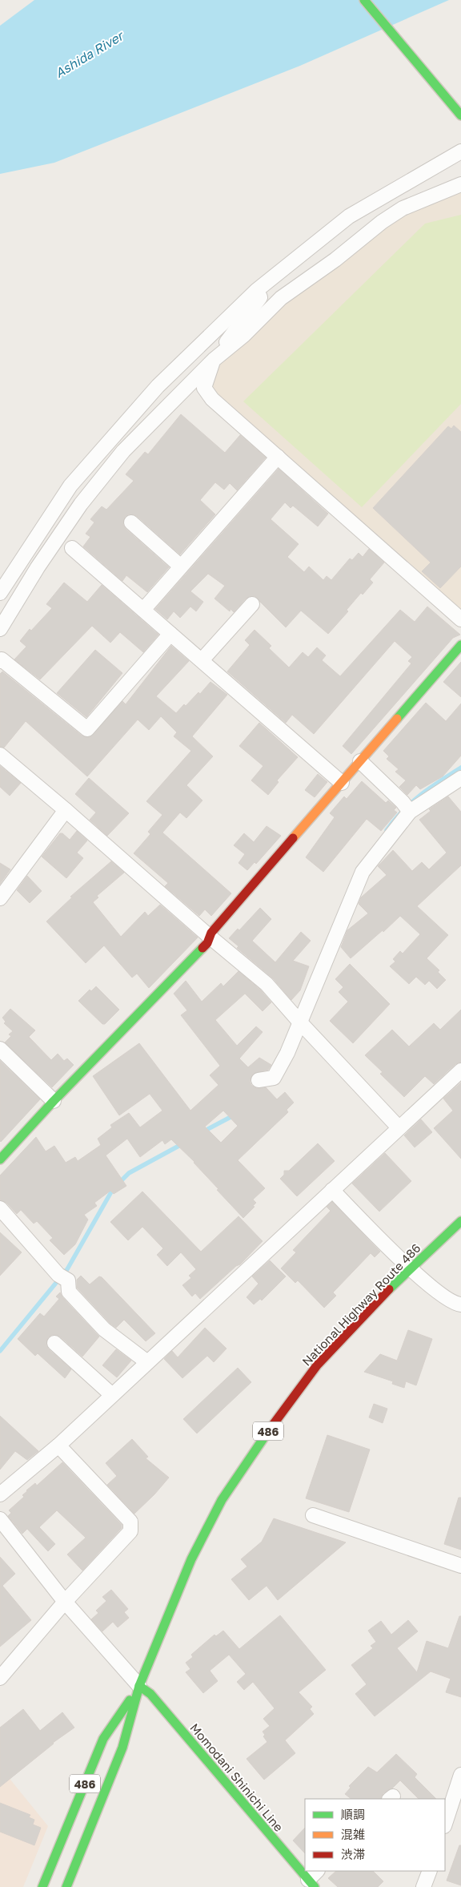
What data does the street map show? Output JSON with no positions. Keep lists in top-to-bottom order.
{
  "streets": {
    "main road": ["National Highway Route 486", "486", "Momodani Shinichi Line"]
  },
  "crossings": [
    ["National Highway Route 486", "Momodani Shinichi Line"]
  ],
  "water": ["Ashida River"],
  "legend": ["順調", "混雑", "渋滞"]
}
